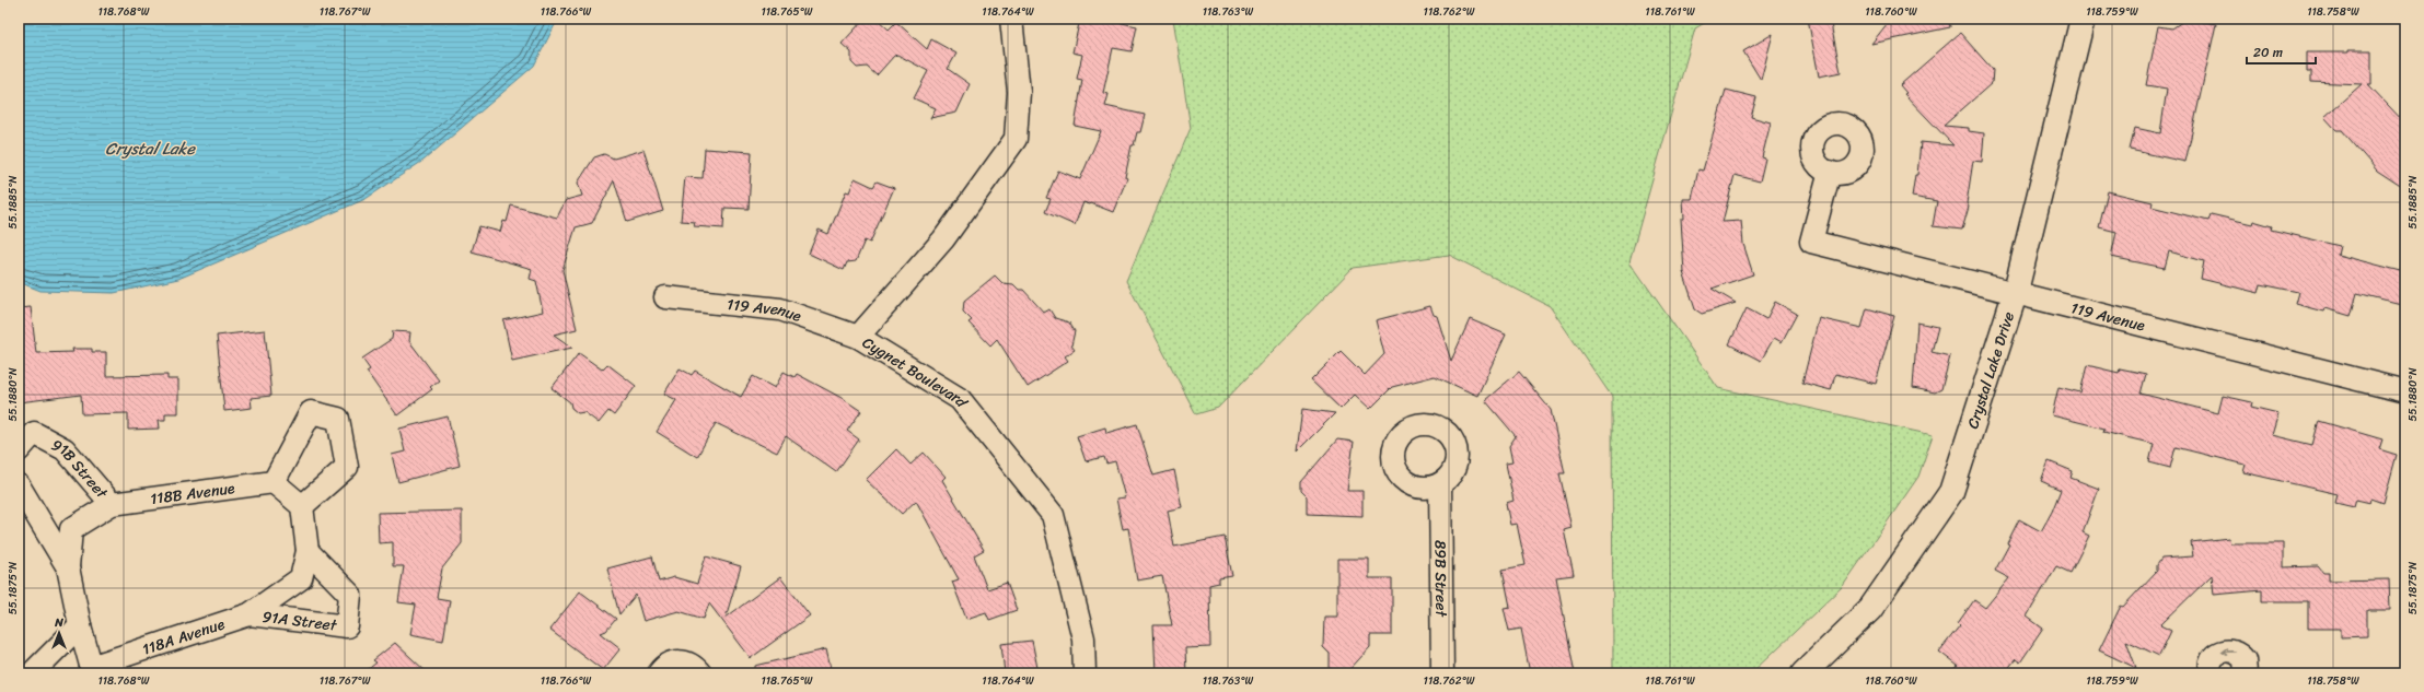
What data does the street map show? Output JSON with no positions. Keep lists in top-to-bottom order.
{
  "streets": {
    "street": [
      "119 Avenue",
      "Crystal Lake Drive",
      "Cygnet Boulevard",
      "91B Street",
      "118B Avenue",
      "89B Street",
      "91A Street",
      "118A Avenue"
    ]
  },
  "crossings": [
    ["119 Avenue", "Crystal Lake Drive"],
    ["119 Avenue", "Cygnet Boulevard"],
    ["91B Street", "118B Avenue"],
    ["91B Street", "118A Avenue"],
    ["91A Street", "118A Avenue"]
  ],
  "water": ["Crystal Lake"],
  "scale_bar": "20 m",
  "north": "top",
  "coordinates": [
    "118.768°W",
    "118.767°W",
    "118.766°W",
    "118.765°W",
    "118.764°W",
    "118.763°W",
    "118.762°W",
    "118.761°W",
    "118.760°W",
    "118.759°W",
    "118.758°W",
    "55.1885°N",
    "55.1880°N",
    "55.1875°N"
  ]
}
